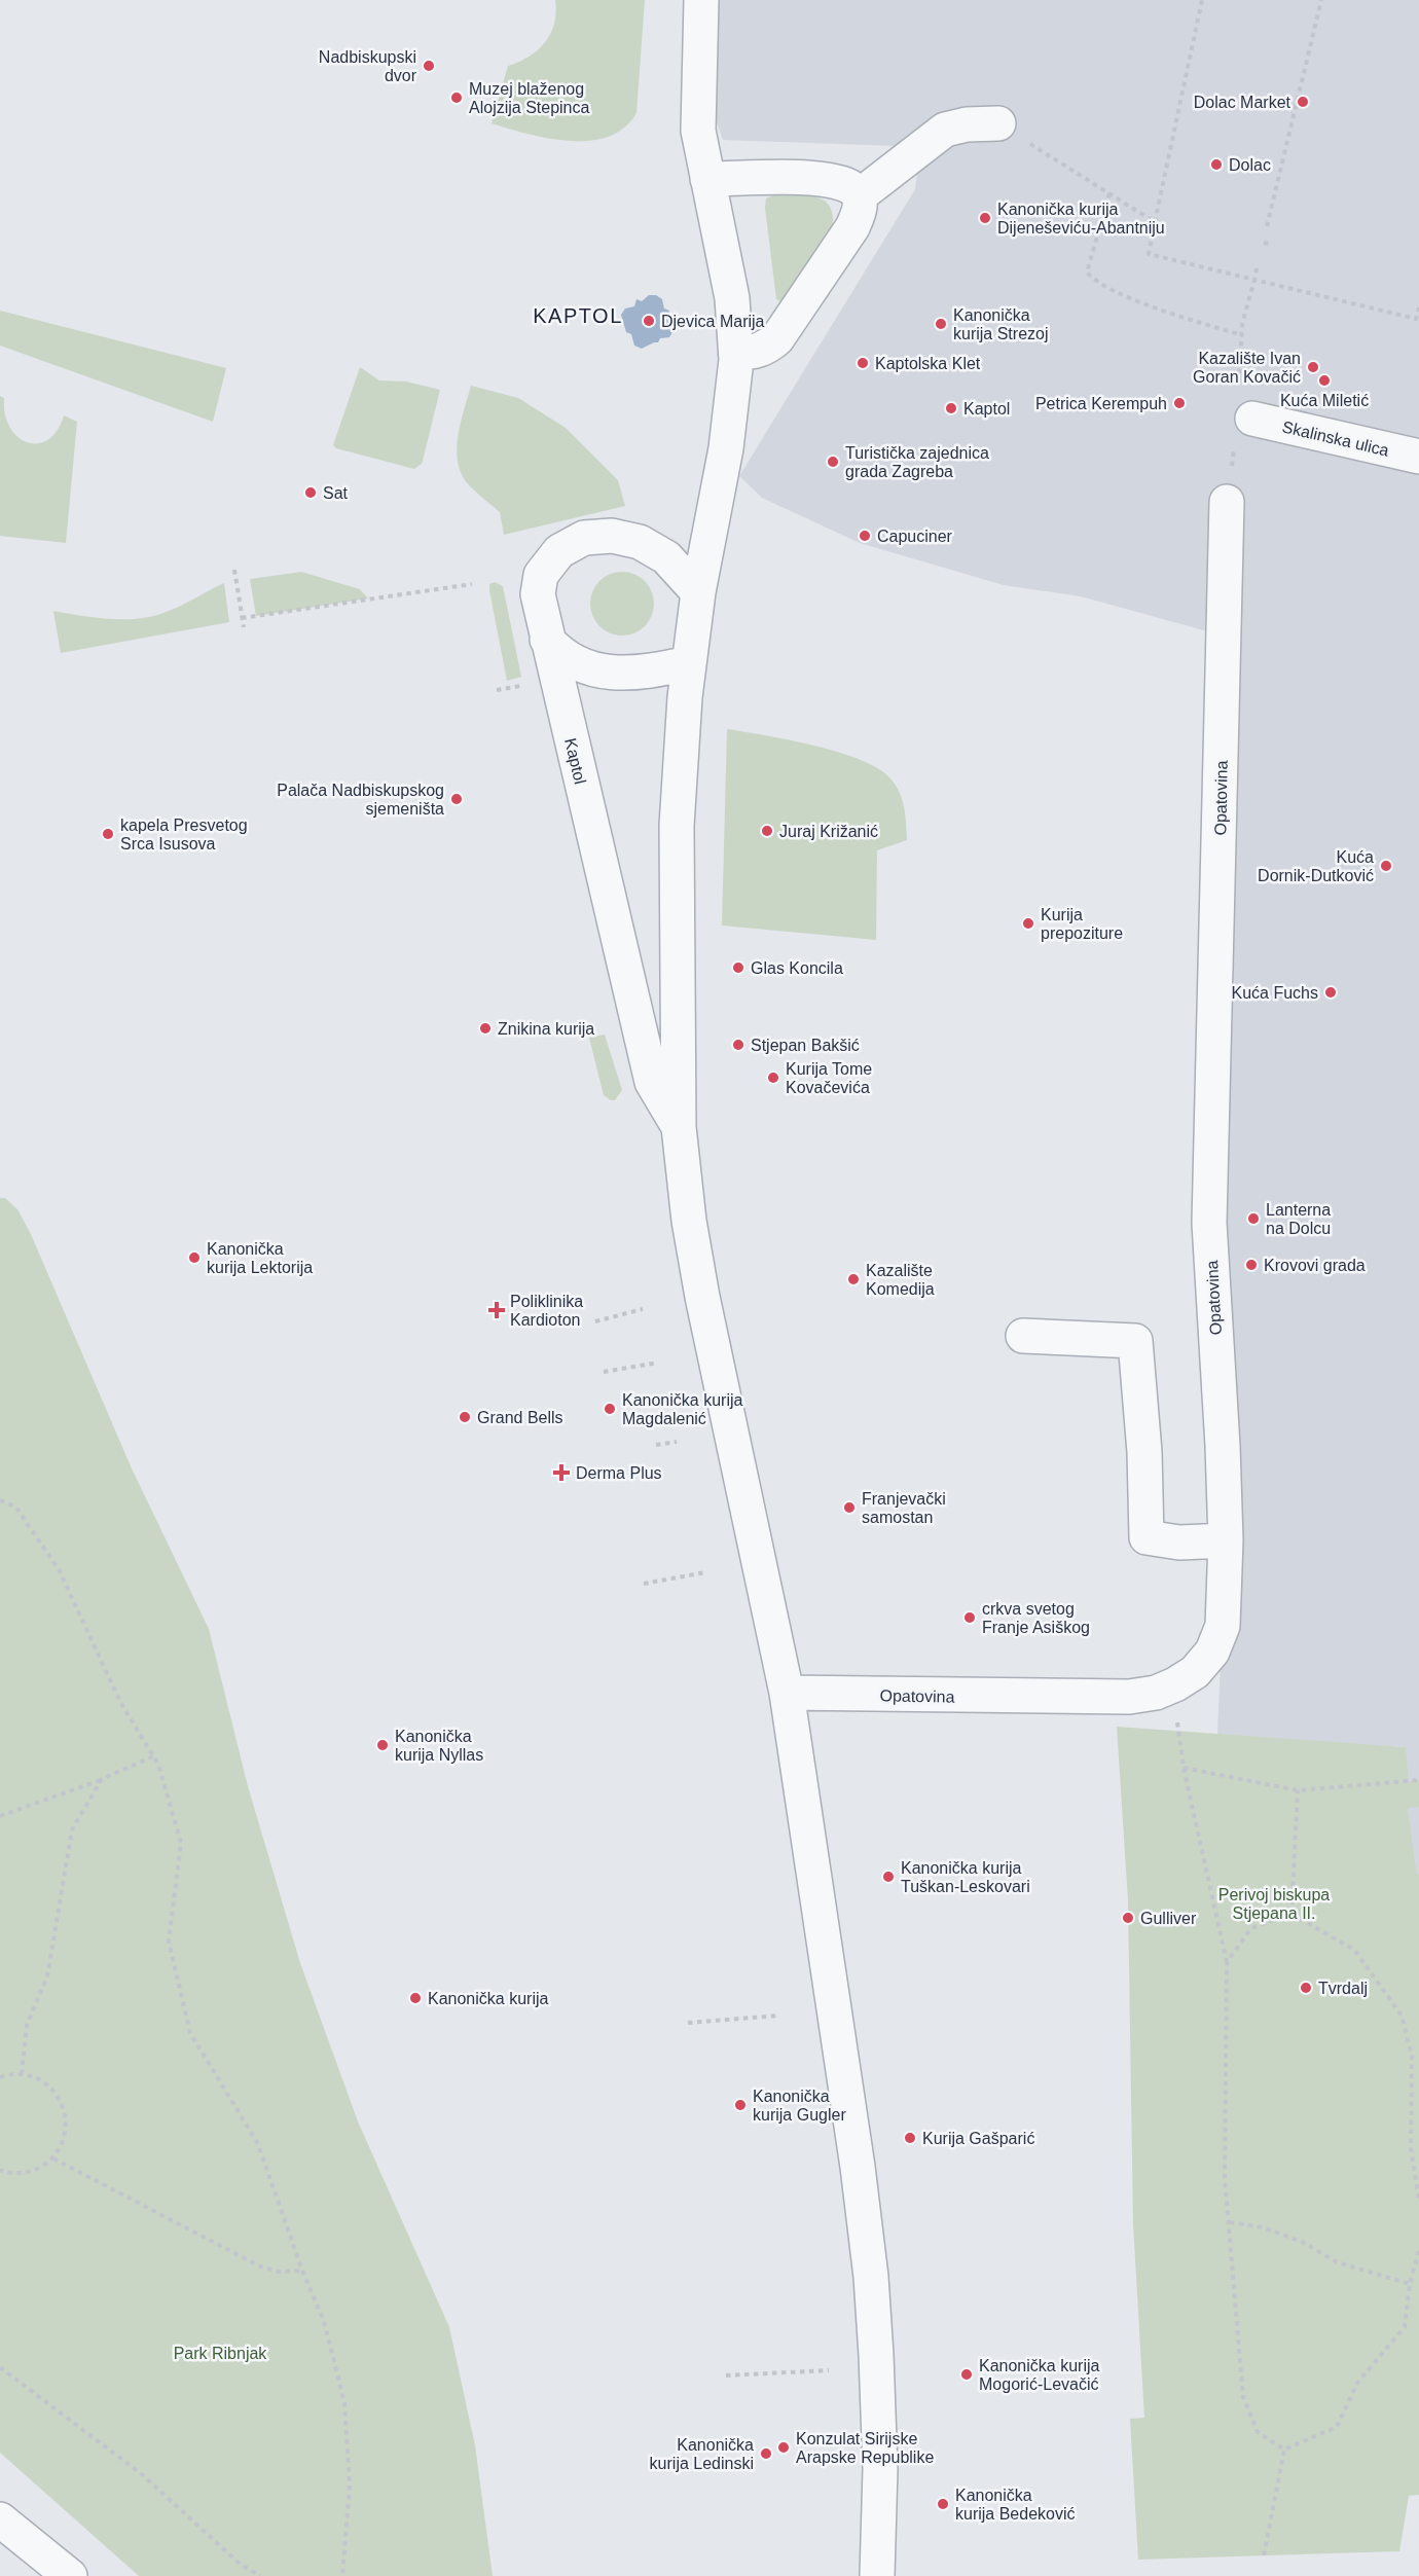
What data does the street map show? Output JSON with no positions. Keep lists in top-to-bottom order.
{
  "streets": {
    "street": ["Skalinska ulica", "Kaptol", "Opatovina"]
  },
  "districts": ["KAPTOL"],
  "parks": ["Perivoj biskupa Stjepana II.", "Park Ribnjak"],
  "places": {
    "other": [
      "Nadbiskupski dvor",
      "Muzej blaženog Alojzija Stepinca",
      "Dolac Market",
      "Dolac",
      "Kanonička kurija Dijeneševiću-Abantniju",
      "Djevica Marija",
      "Kanonička kurija Strezoj",
      "Kaptolska Klet",
      "Kazalište Ivan Goran Kovačić",
      "Kuća Miletić",
      "Petrica Kerempuh",
      "Kaptol",
      "Turistička zajednica grada Zagreba",
      "Sat",
      "Capuciner",
      "Palača Nadbiskupskog sjemeništa",
      "Juraj Križanić",
      "kapela Presvetog Srca Isusova",
      "Kuća Dornik-Dutković",
      "Kurija prepoziture",
      "Glas Koncila",
      "Kuća Fuchs",
      "Znikina kurija",
      "Stjepan Bakšić",
      "Kurija Tome Kovačevića",
      "Lanterna na Dolcu",
      "Kanonička kurija Lektorija",
      "Krovovi grada",
      "Kazalište Komedija",
      "Kanonička kurija Magdalenić",
      "Grand Bells",
      "Franjevački samostan",
      "crkva svetog Franje Asiškog",
      "Kanonička kurija Nyllas",
      "Kanonička kurija Tuškan-Leskovari",
      "Gulliver",
      "Tvrdalj",
      "Kanonička kurija",
      "Kanonička kurija Gugler",
      "Kurija Gašparić",
      "Kanonička kurija Mogorić-Levačić",
      "Konzulat Sirijske Arapske Republike",
      "Kanonička kurija Ledinski",
      "Kanonička kurija Bedeković"
    ],
    "health": ["Poliklinika Kardioton", "Derma Plus"]
  }
}
